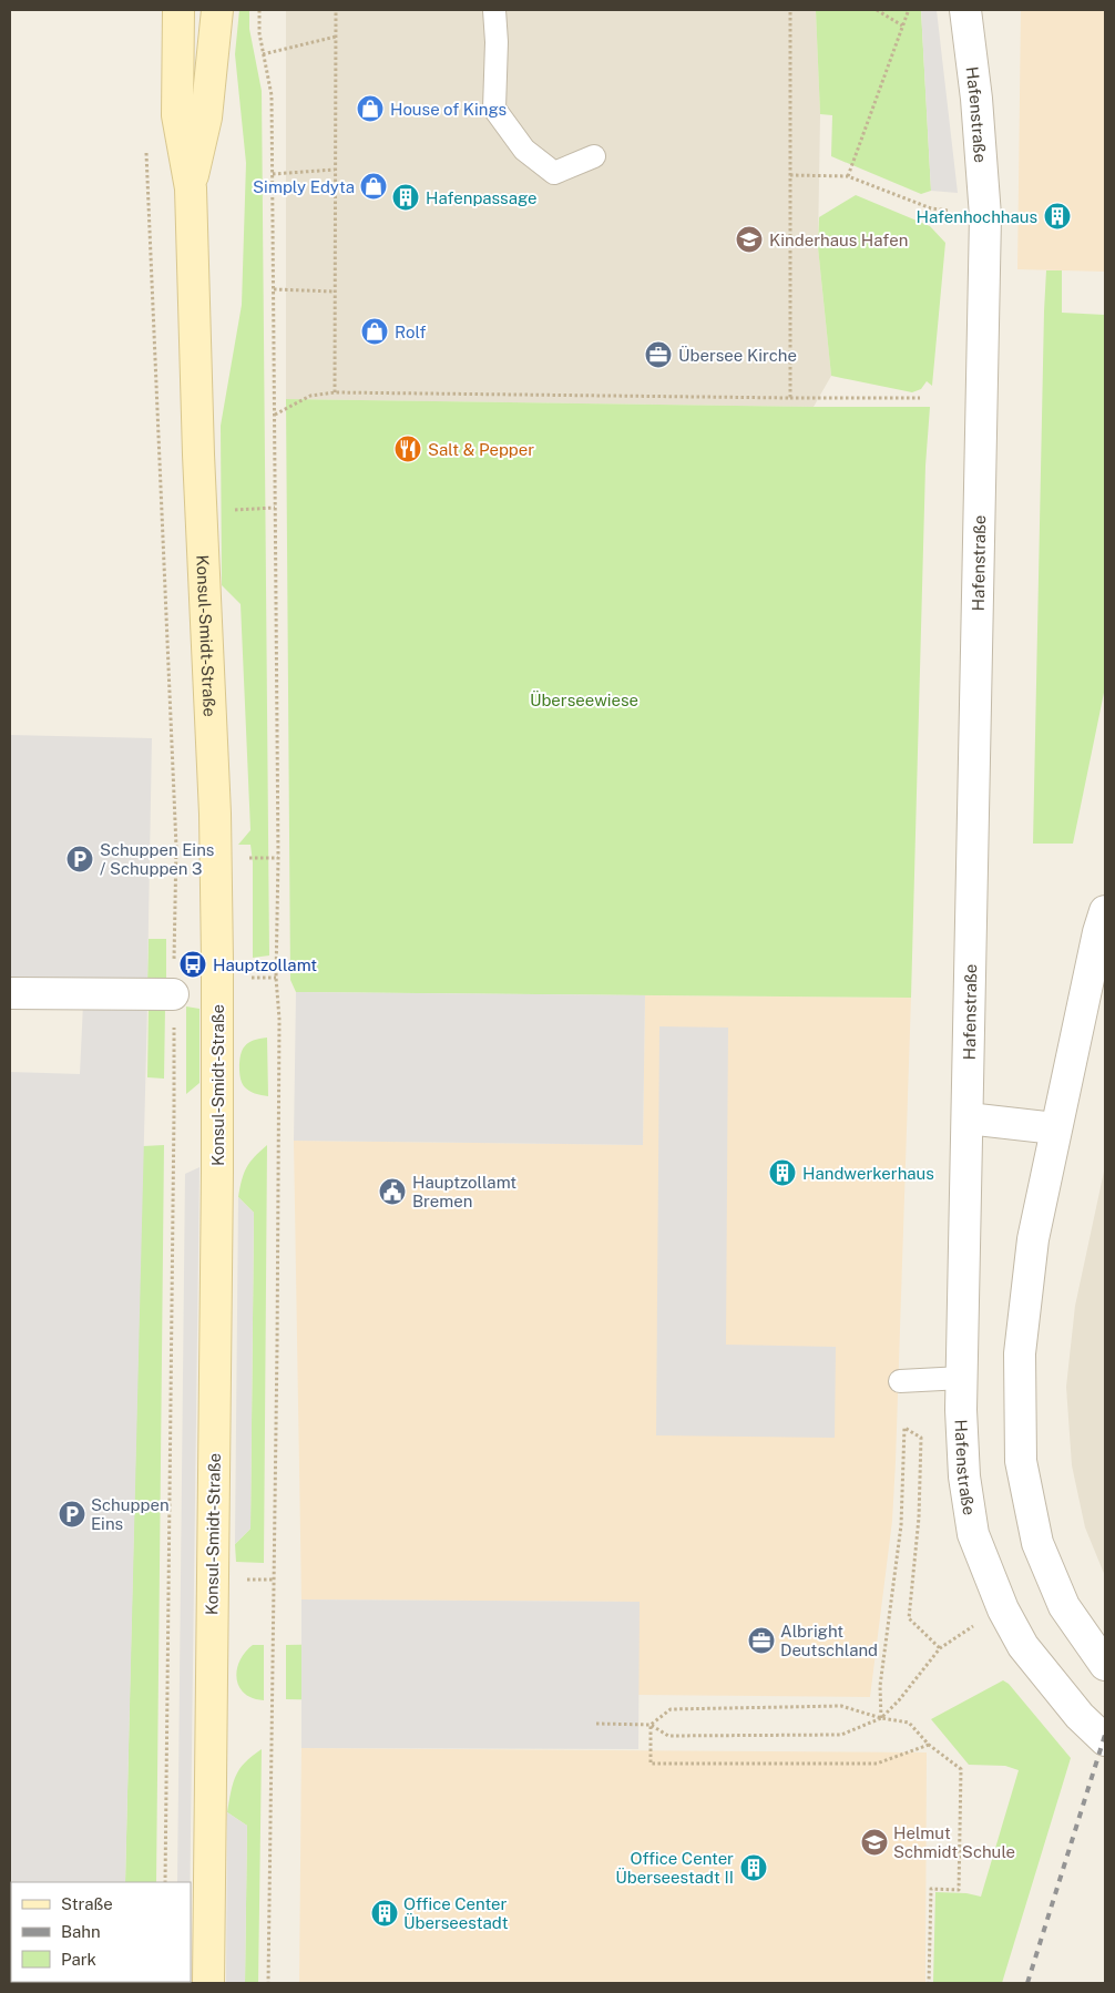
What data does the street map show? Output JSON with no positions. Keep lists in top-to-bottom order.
{
  "streets": {
    "street": ["Hafenstraße", "Konsul-Smidt-Straße"]
  },
  "parks": ["Überseewiese"],
  "places": {
    "shop": ["House of Kings", "Simply Edyta", "Rolf"],
    "building": [
      "Hafenpassage",
      "Hafenhochhaus",
      "Handwerkerhaus",
      "Office Center Überseestadt II",
      "Office Center Überseestadt"
    ],
    "school or university": ["Kinderhaus Hafen", "Helmut Schmidt Schule"],
    "office": ["Übersee Kirche", "Albright Deutschland"],
    "restaurant": ["Salt & Pepper"],
    "parking": ["Schuppen Eins / Schuppen 3", "Schuppen Eins"],
    "bus stop": ["Hauptzollamt"],
    "public building": ["Hauptzollamt Bremen"]
  },
  "legend": ["Straße", "Bahn", "Park"]
}
